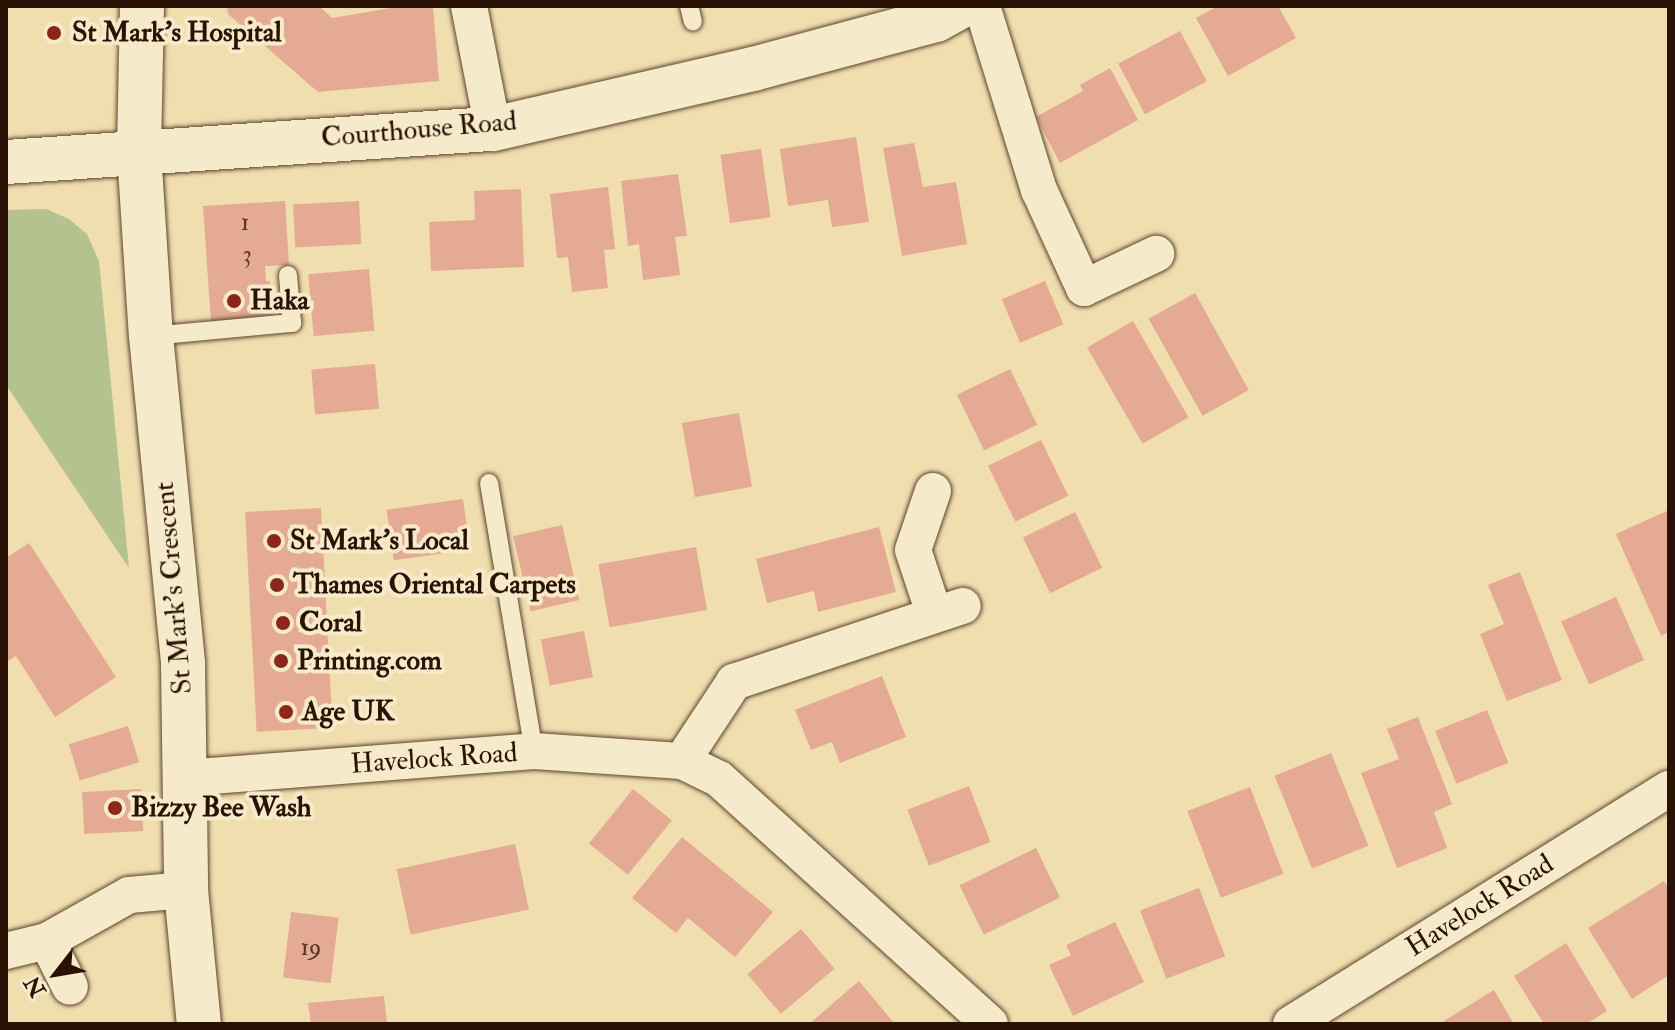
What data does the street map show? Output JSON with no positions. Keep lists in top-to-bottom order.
{
  "streets": {
    "street": ["Courthouse Road", "St Mark's Crescent", "Havelock Road"]
  },
  "crossings": [
    ["Courthouse Road", "St Mark's Crescent"],
    ["St Mark's Crescent", "Havelock Road"]
  ],
  "places": [
    "St Mark's Hospital",
    "Haka",
    "St Mark's Local",
    "Thames Oriental Carpets",
    "Coral",
    "Printing.com",
    "Age UK",
    "Bizzy Bee Wash"
  ],
  "house_numbers": ["1", "3", "19"],
  "north": "bottom left"
}
